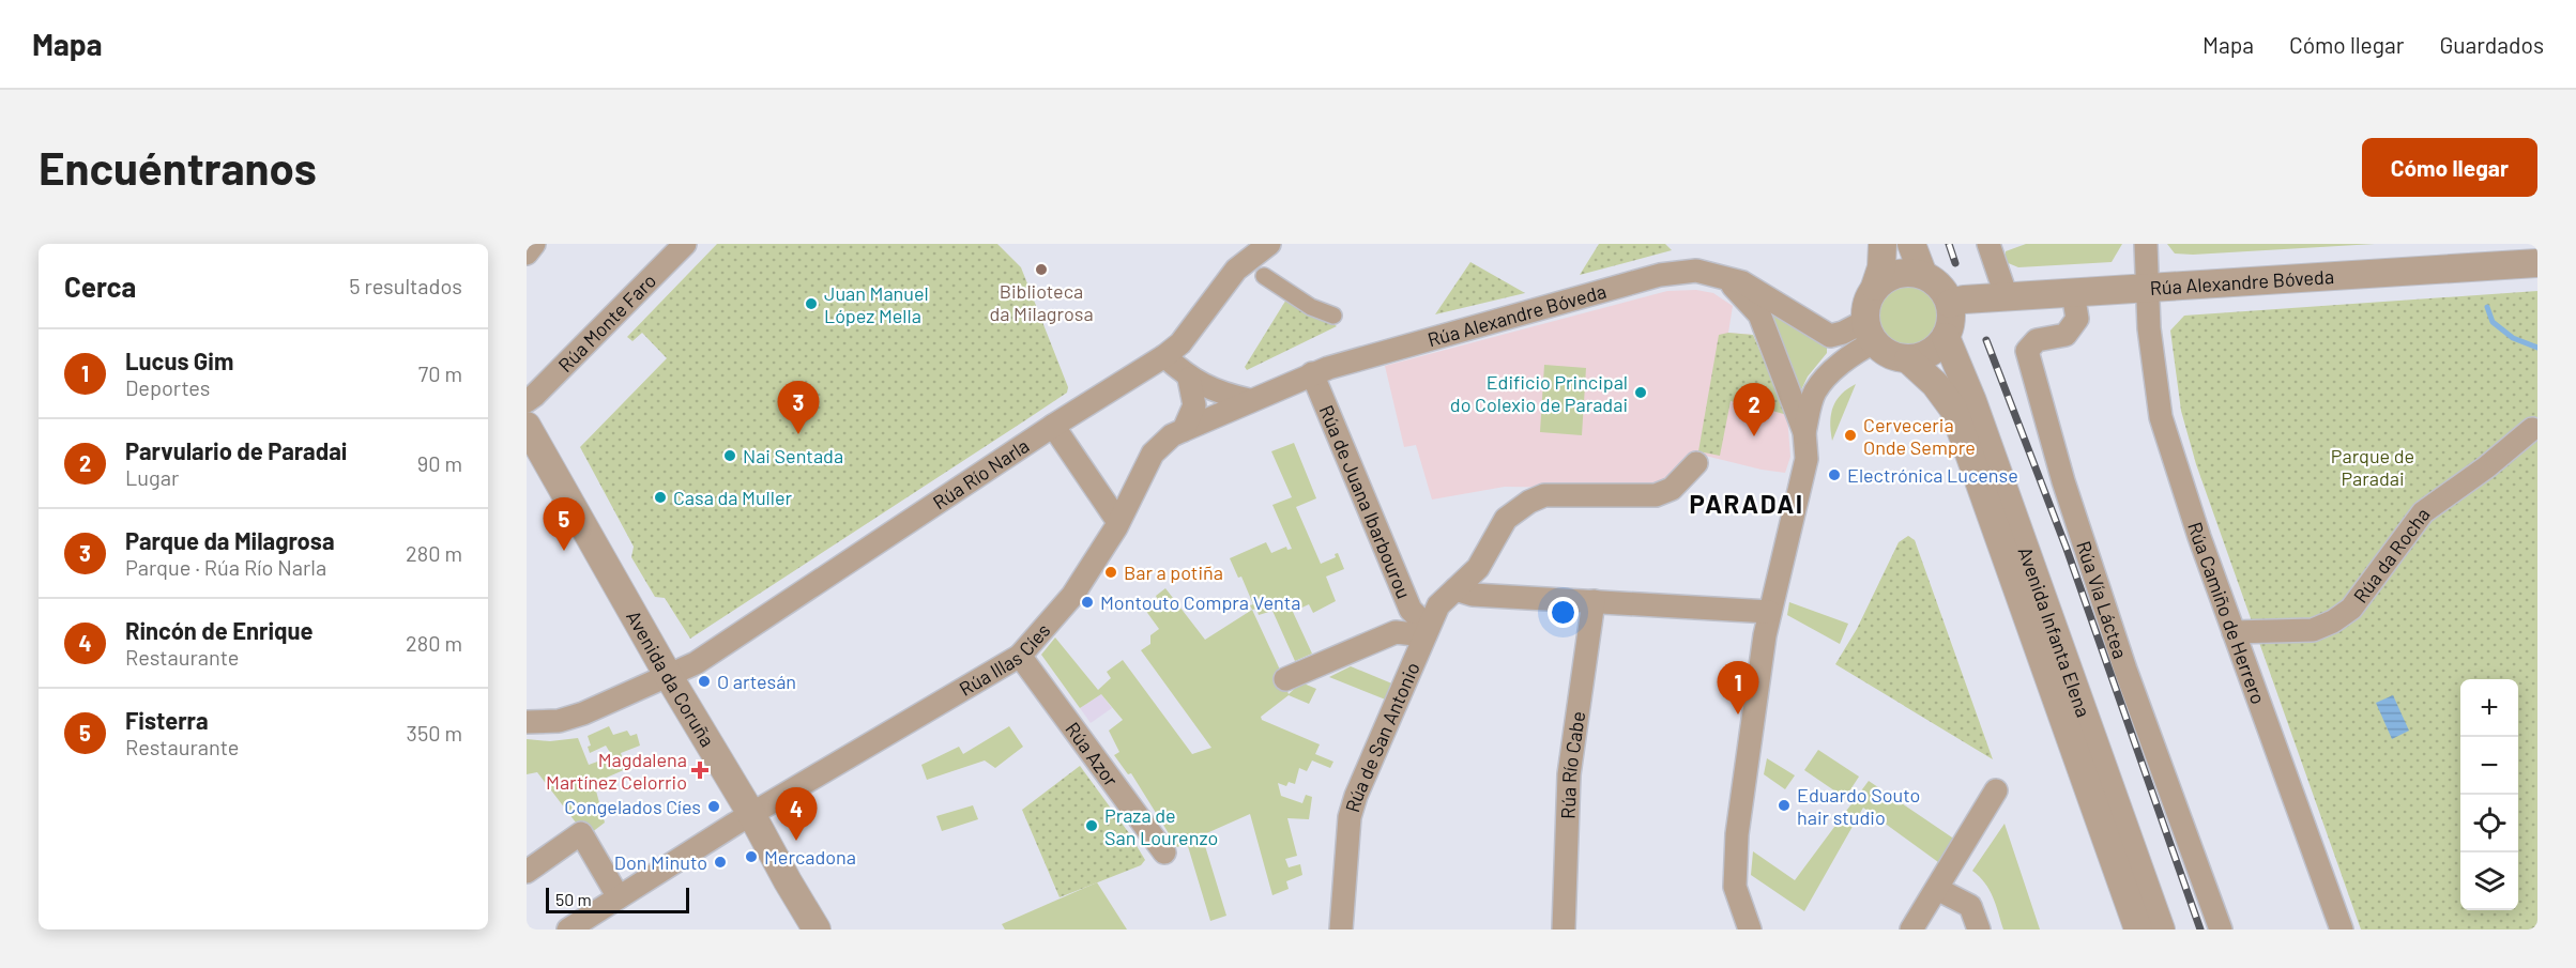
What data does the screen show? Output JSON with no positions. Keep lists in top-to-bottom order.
{
  "streets": {
    "street": [
      "Rúa Alexandre Bóveda",
      "Rúa Monte Faro",
      "Rúa Río Narla",
      "Rúa de Juana Ibarbourou",
      "Rúa da Rocha",
      "Rúa Vía Láctea",
      "Rúa Camiño de Herrero",
      "Avenida Infanta Elena",
      "Rúa Illas Cíes",
      "Avenida da Coruña",
      "Rúa de San Antonio",
      "Rúa Azor",
      "Rúa Río Cabe"
    ]
  },
  "crossings": [
    ["Rúa Alexandre Bóveda", "Rúa de Juana Ibarbourou"],
    ["Rúa Alexandre Bóveda", "Rúa Vía Láctea"],
    ["Rúa Alexandre Bóveda", "Rúa Camiño de Herrero"],
    ["Rúa Alexandre Bóveda", "Avenida Infanta Elena"],
    ["Rúa Alexandre Bóveda", "Rúa Illas Cíes"],
    ["Rúa Río Narla", "Avenida da Coruña"],
    ["Rúa de Juana Ibarbourou", "Rúa Illas Cíes"],
    ["Rúa de Juana Ibarbourou", "Rúa de San Antonio"],
    ["Rúa da Rocha", "Rúa Camiño de Herrero"],
    ["Rúa Illas Cíes", "Avenida da Coruña"],
    ["Rúa Illas Cíes", "Rúa Azor"]
  ],
  "districts": ["PARADAI"],
  "parks": ["Parque de Paradai"],
  "places": {
    "other": [
      "Biblioteca da Milagrosa",
      "Juan Manuel López Mella",
      "Edificio Principal do Colexio de Paradai",
      "Cerveceria Onde Sempre",
      "Nai Sentada",
      "Electrónica Lucense",
      "Casa da Muller",
      "Bar a potiña",
      "Montouto Compra Venta",
      "O artesán",
      "Eduardo Souto hair studio",
      "Congelados Cíes",
      "Praza de San Lourenzo",
      "Mercadona",
      "Don Minuto"
    ],
    "health": ["Magdalena Martínez Celorrio"]
  },
  "scale_bar": "50 m",
  "page": {
    "header": "Mapa",
    "nav": ["Mapa", "Cómo llegar", "Guardados"],
    "buttons": "Cómo llegar",
    "title": "Encuéntranos",
    "heading": ["Cerca", "5 resultados"],
    "list": [
      {
        "mark": "1",
        "name": "Lucus Gim",
        "note": "Deportes",
        "value": "70 m"
      },
      {
        "mark": "2",
        "name": "Parvulario de Paradai",
        "note": "Lugar",
        "value": "90 m"
      },
      {
        "mark": "3",
        "name": "Parque da Milagrosa",
        "note": "Parque · Rúa Río Narla",
        "value": "280 m"
      },
      {
        "mark": "4",
        "name": "Rincón de Enrique",
        "note": "Restaurante",
        "value": "280 m"
      },
      {
        "mark": "5",
        "name": "Fisterra",
        "note": "Restaurante",
        "value": "350 m"
      }
    ],
    "pins": [
      "3",
      "2",
      "5",
      "1",
      "4"
    ],
    "map_buttons": ["+", "−"],
    "scale": "50 m"
  }
}
